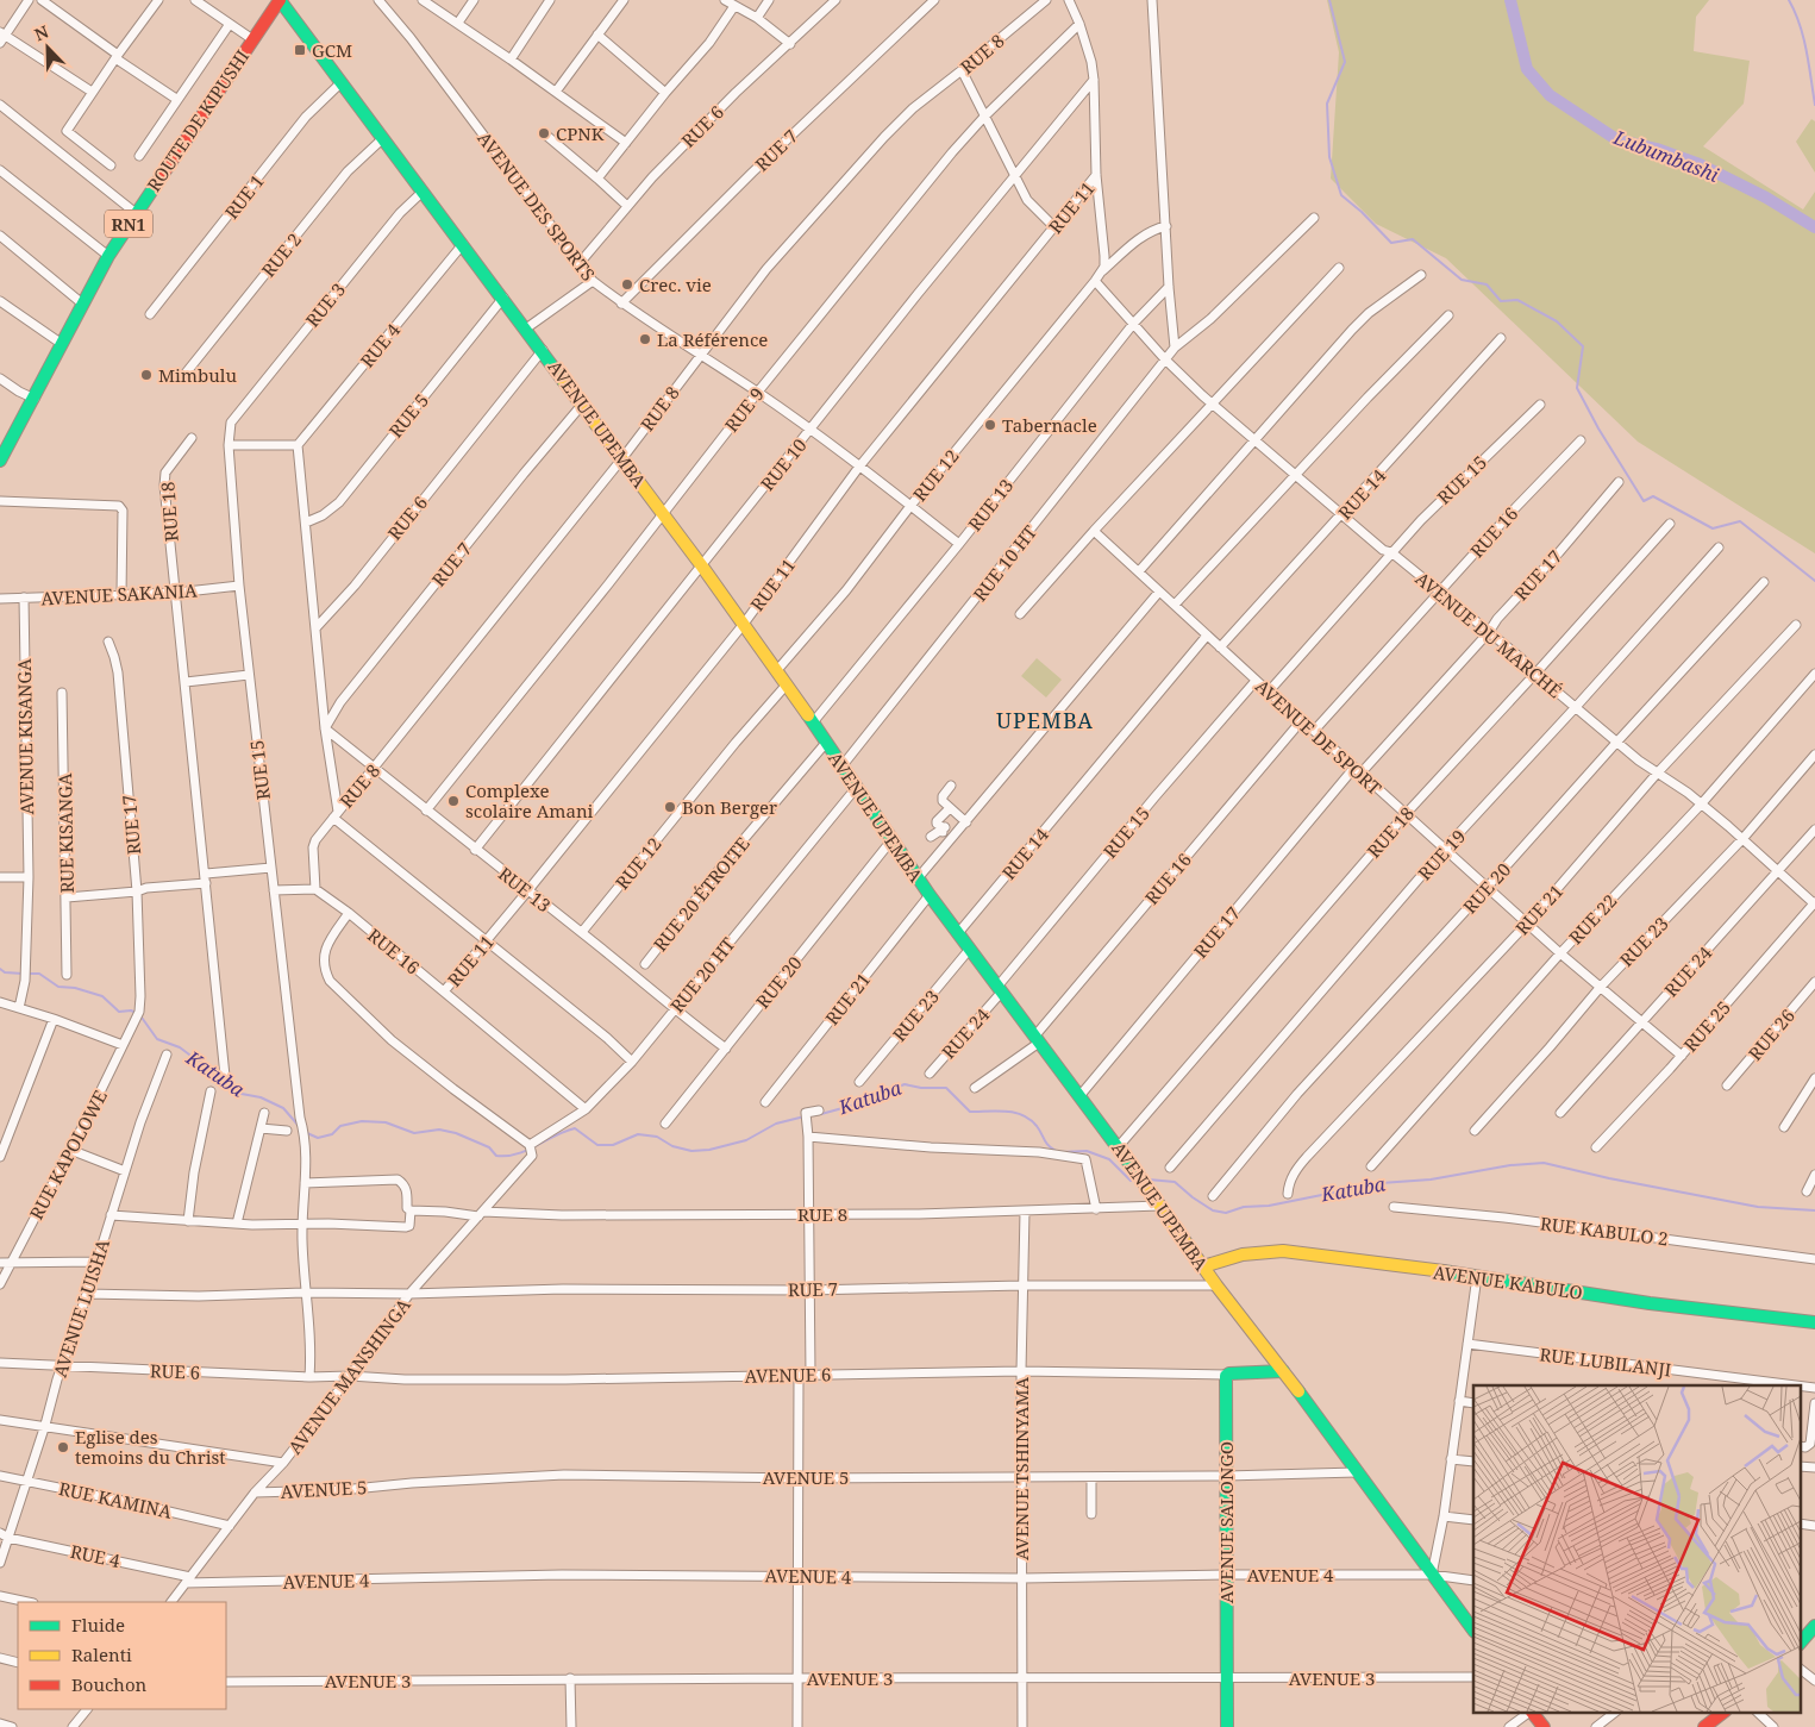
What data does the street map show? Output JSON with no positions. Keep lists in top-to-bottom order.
{
  "streets": {
    "main road": [
      "ROUTE DE KIPUSHI",
      "RN1",
      "AVENUE UPEMBA",
      "AVENUE KABULO",
      "AVENUE SALONGO"
    ],
    "street": [
      "RUE 8",
      "RUE 6",
      "RUE 7",
      "RUE 1",
      "AVENUE DES SPORTS",
      "RUE 11",
      "RUE 2",
      "RUE 3",
      "RUE 4",
      "RUE 9",
      "RUE 5",
      "RUE 10",
      "RUE 12",
      "RUE 15",
      "RUE 14",
      "RUE 13",
      "RUE 18",
      "RUE 16",
      "RUE 10 HT",
      "RUE 17",
      "AVENUE SAKANIA",
      "AVENUE DU MARCHÉ",
      "AVENUE KISANGA",
      "AVENUE DE SPORT",
      "RUE KISANGA",
      "RUE 19",
      "RUE 20",
      "RUE 20 ÉTROITE",
      "RUE 21",
      "RUE 22",
      "RUE 23",
      "RUE 24",
      "RUE 20 HT",
      "RUE 25",
      "RUE 26",
      "RUE KAPOLOWE",
      "RUE KABULO 2",
      "AVENUE LUISHA",
      "RUE LUBILANJI",
      "AVENUE 6",
      "AVENUE MANSHINGA",
      "AVENUE TSHINYAMA",
      "AVENUE 5",
      "RUE KAMINA",
      "AVENUE 4",
      "AVENUE 3"
    ]
  },
  "crossings": [
    ["RUE 8", "AVENUE DES SPORTS"],
    ["RUE 8", "AVENUE UPEMBA"],
    ["RUE 8", "RUE 13"],
    ["RUE 8", "RUE 16"],
    ["RUE 8", "AVENUE MANSHINGA"],
    ["RUE 8", "AVENUE TSHINYAMA"],
    ["ROUTE DE KIPUSHI", "AVENUE UPEMBA"],
    ["RUE 6", "AVENUE DES SPORTS"],
    ["RUE 6", "AVENUE UPEMBA"],
    ["RUE 6", "RUE 15"],
    ["RUE 6", "AVENUE LUISHA"],
    ["RUE 6", "AVENUE 6"],
    ["RUE 6", "AVENUE MANSHINGA"],
    ["RUE 7", "AVENUE DES SPORTS"],
    ["RUE 7", "AVENUE UPEMBA"],
    ["RUE 7", "RUE 15"],
    ["RUE 7", "RUE 13"],
    ["RUE 7", "AVENUE LUISHA"],
    ["RUE 7", "AVENUE MANSHINGA"],
    ["RUE 7", "AVENUE TSHINYAMA"],
    ["RUE 1", "AVENUE UPEMBA"],
    ["AVENUE DES SPORTS", "RUE 11"],
    ["AVENUE DES SPORTS", "RUE 9"],
    ["AVENUE DES SPORTS", "RUE 10"],
    ["AVENUE DES SPORTS", "RUE 12"],
    ["AVENUE DES SPORTS", "RUE 13"],
    ["RUE 11", "AVENUE UPEMBA"],
    ["RUE 11", "RUE 13"],
    ["RUE 11", "RUE 16"],
    ["RUE 2", "AVENUE UPEMBA"],
    ["RUE 3", "AVENUE UPEMBA"],
    ["RUE 3", "RUE 15"],
    ["RUE 4", "AVENUE UPEMBA"],
    ["RUE 4", "AVENUE LUISHA"],
    ["RUE 4", "AVENUE MANSHINGA"],
    ["RUE 4", "AVENUE 4"],
    ["RUE 9", "AVENUE UPEMBA"],
    ["RUE 9", "RUE 13"],
    ["RUE 5", "AVENUE UPEMBA"],
    ["AVENUE UPEMBA", "RUE 10"],
    ["AVENUE UPEMBA", "RUE 12"],
    ["AVENUE UPEMBA", "RUE 15"],
    ["AVENUE UPEMBA", "RUE 14"],
    ["AVENUE UPEMBA", "RUE 13"],
    ["AVENUE UPEMBA", "RUE 18"],
    ["AVENUE UPEMBA", "RUE 16"],
    ["AVENUE UPEMBA", "RUE 10 HT"],
    ["AVENUE UPEMBA", "RUE 17"],
    ["AVENUE UPEMBA", "RUE 20"],
    ["AVENUE UPEMBA", "RUE 20 ÉTROITE"],
    ["AVENUE UPEMBA", "RUE 21"],
    ["AVENUE UPEMBA", "RUE 23"],
    ["AVENUE UPEMBA", "RUE 24"],
    ["AVENUE UPEMBA", "RUE 20 HT"],
    ["AVENUE UPEMBA", "AVENUE KABULO"],
    ["AVENUE UPEMBA", "AVENUE 5"],
    ["AVENUE UPEMBA", "AVENUE 4"],
    ["RUE 10", "RUE 13"],
    ["RUE 12", "RUE 13"],
    ["RUE 12", "AVENUE DU MARCHÉ"],
    ["RUE 15", "AVENUE SAKANIA"],
    ["RUE 15", "AVENUE DU MARCHÉ"],
    ["RUE 15", "AVENUE DE SPORT"],
    ["RUE 15", "RUE 24"],
    ["RUE 14", "AVENUE DU MARCHÉ"],
    ["RUE 14", "AVENUE DE SPORT"],
    ["RUE 13", "AVENUE DU MARCHÉ"],
    ["RUE 13", "RUE 20"],
    ["RUE 13", "RUE 20 HT"],
    ["RUE 18", "AVENUE SAKANIA"],
    ["RUE 18", "AVENUE DU MARCHÉ"],
    ["RUE 18", "AVENUE DE SPORT"],
    ["RUE 16", "AVENUE DU MARCHÉ"],
    ["RUE 16", "AVENUE DE SPORT"],
    ["RUE 16", "RUE 20 HT"],
    ["RUE 10 HT", "AVENUE DU MARCHÉ"],
    ["RUE 17", "AVENUE DU MARCHÉ"],
    ["RUE 17", "AVENUE DE SPORT"],
    ["RUE 17", "RUE KAPOLOWE"],
    ["AVENUE SAKANIA", "AVENUE KISANGA"],
    ["AVENUE DU MARCHÉ", "RUE 19"],
    ["AVENUE DU MARCHÉ", "RUE 20"],
    ["AVENUE DU MARCHÉ", "RUE 21"],
    ["AVENUE DU MARCHÉ", "RUE 22"],
    ["AVENUE DU MARCHÉ", "RUE 23"],
    ["AVENUE DU MARCHÉ", "RUE 24"],
    ["AVENUE DU MARCHÉ", "RUE 25"],
    ["AVENUE DE SPORT", "RUE 19"],
    ["AVENUE DE SPORT", "RUE 20"],
    ["AVENUE DE SPORT", "RUE 21"],
    ["AVENUE DE SPORT", "RUE 22"],
    ["AVENUE DE SPORT", "RUE 23"],
    ["AVENUE DE SPORT", "RUE 24"],
    ["AVENUE DE SPORT", "RUE 25"],
    ["RUE 20 HT", "AVENUE MANSHINGA"],
    ["AVENUE LUISHA", "RUE KAMINA"],
    ["AVENUE 6", "AVENUE MANSHINGA"],
    ["AVENUE 6", "AVENUE TSHINYAMA"],
    ["AVENUE 6", "AVENUE SALONGO"],
    ["AVENUE MANSHINGA", "AVENUE 5"],
    ["AVENUE MANSHINGA", "RUE KAMINA"],
    ["AVENUE MANSHINGA", "AVENUE 4"],
    ["AVENUE TSHINYAMA", "AVENUE 5"],
    ["AVENUE TSHINYAMA", "AVENUE 4"],
    ["AVENUE TSHINYAMA", "AVENUE 3"],
    ["AVENUE 5", "AVENUE SALONGO"],
    ["AVENUE SALONGO", "AVENUE 4"],
    ["AVENUE SALONGO", "AVENUE 3"]
  ],
  "districts": ["UPEMBA"],
  "water": ["Lubumbashi", "Katuba"],
  "places": {
    "transit": ["GCM"],
    "other": [
      "CPNK",
      "Crec. vie",
      "La Référence",
      "Mimbulu",
      "Tabernacle",
      "Complexe scolaire Amani",
      "Bon Berger",
      "Eglise des temoins du Christ"
    ]
  },
  "legend": ["Fluide", "Ralenti", "Bouchon"],
  "north": "top left"
}
